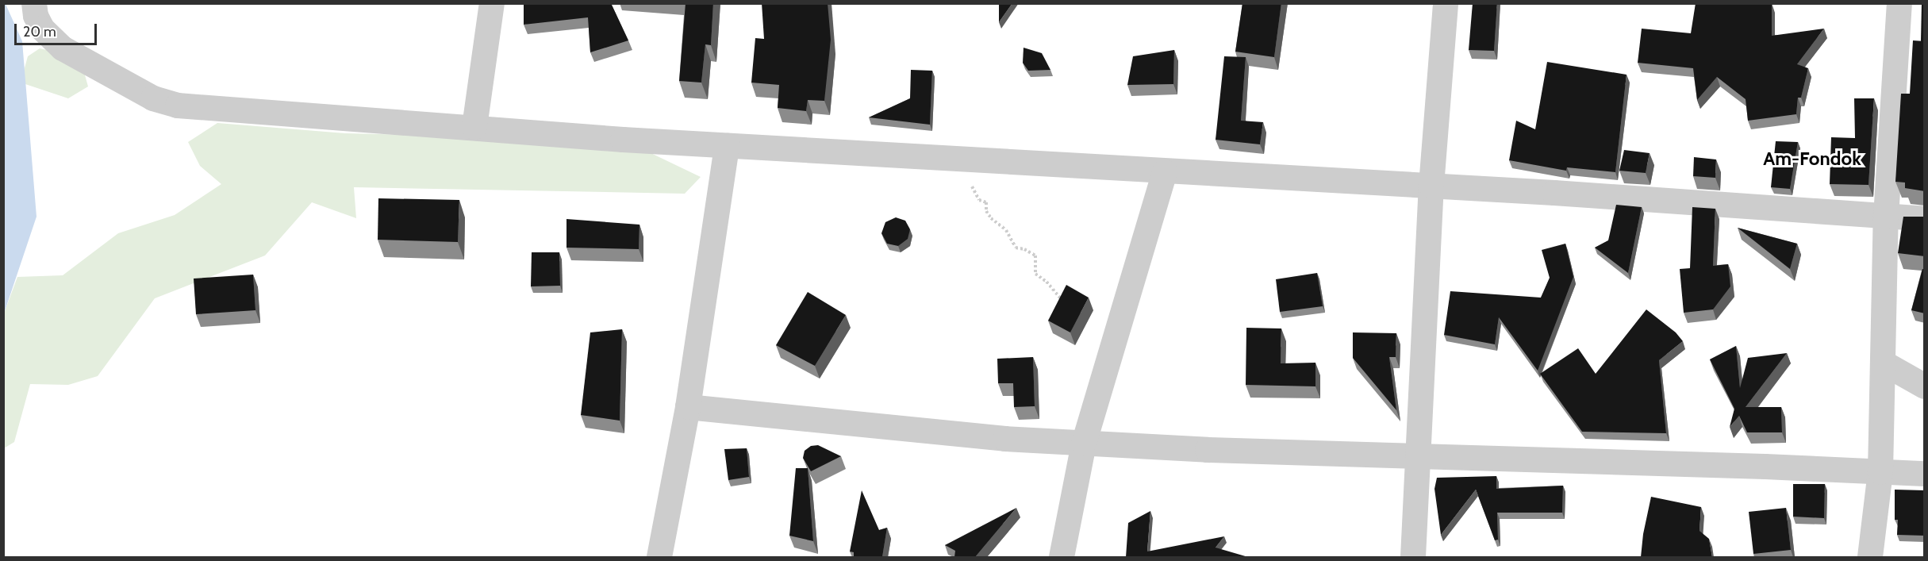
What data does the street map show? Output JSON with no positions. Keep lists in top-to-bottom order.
{
  "districts": ["Am-Fondok"],
  "scale_bar": "20 m"
}
